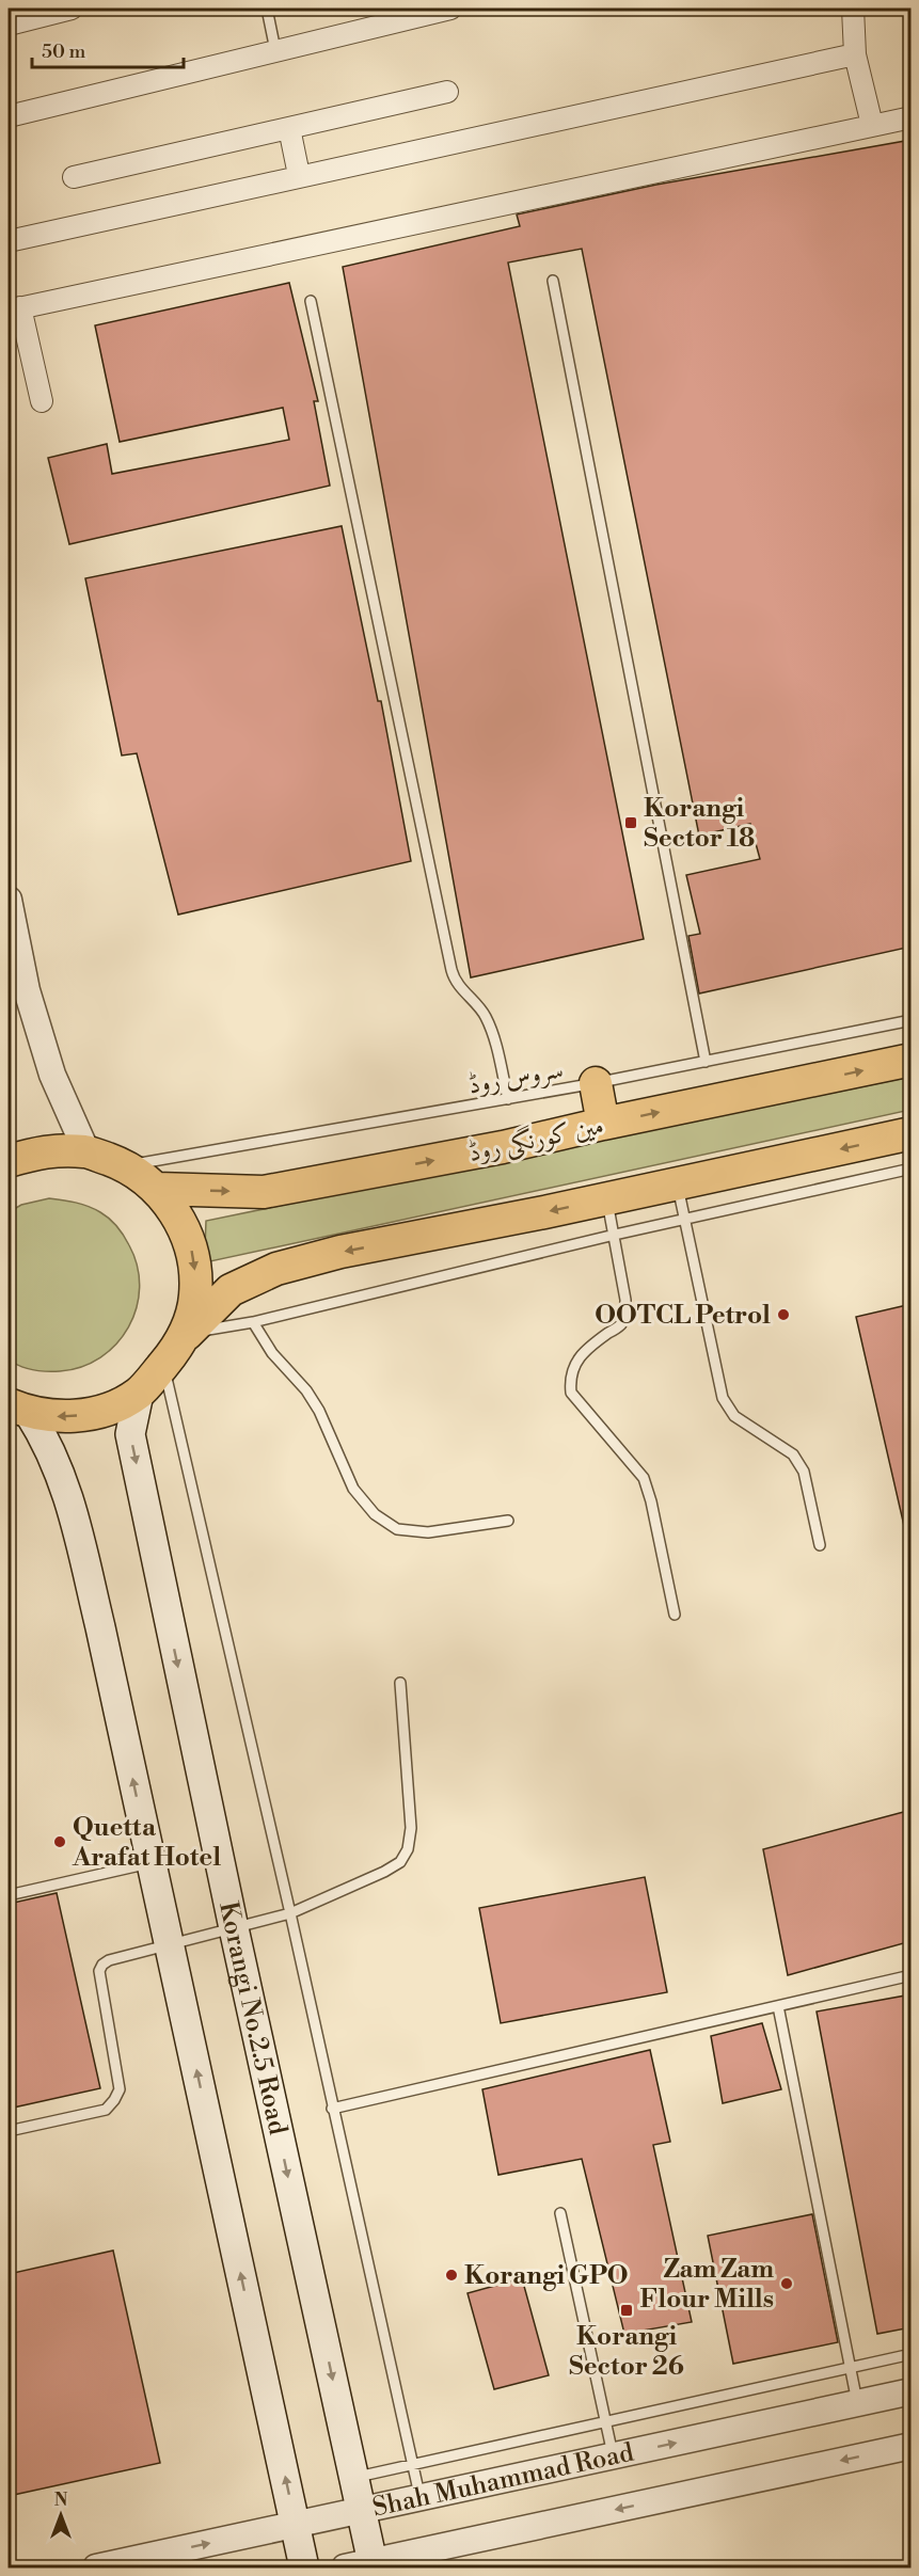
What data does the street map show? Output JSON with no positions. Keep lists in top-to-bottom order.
{
  "streets": {
    "main road": ["مین کورنگی روڈ", "Korangi No.2.5 Road"],
    "street": ["Shah Muhammad Road"],
    "lane": ["سروس روڈ"]
  },
  "crossings": [
    ["Korangi No.2.5 Road", "Shah Muhammad Road"]
  ],
  "places": {
    "transit": ["Korangi Sector 18", "Korangi Sector 26"],
    "other": [
      "OOTCL Petrol",
      "Quetta Arafat Hotel",
      "Korangi GPO",
      "Zam Zam Flour Mills"
    ]
  },
  "scale_bar": "50 m",
  "north": "top"
}
